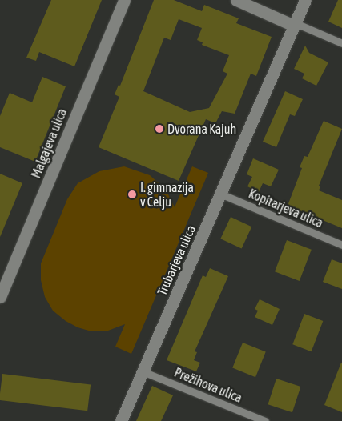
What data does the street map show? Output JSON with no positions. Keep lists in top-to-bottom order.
{
  "streets": {
    "street": ["Malgajeva ulica", "Trubarjeva ulica"],
    "lane": ["Kopitarjeva ulica", "Prežihova ulica"]
  },
  "crossings": [
    ["Kopitarjeva ulica", "Trubarjeva ulica"],
    ["Trubarjeva ulica", "Prežihova ulica"]
  ],
  "places": ["Dvorana Kajuh", "I. gimnazija v Celju"]
}
